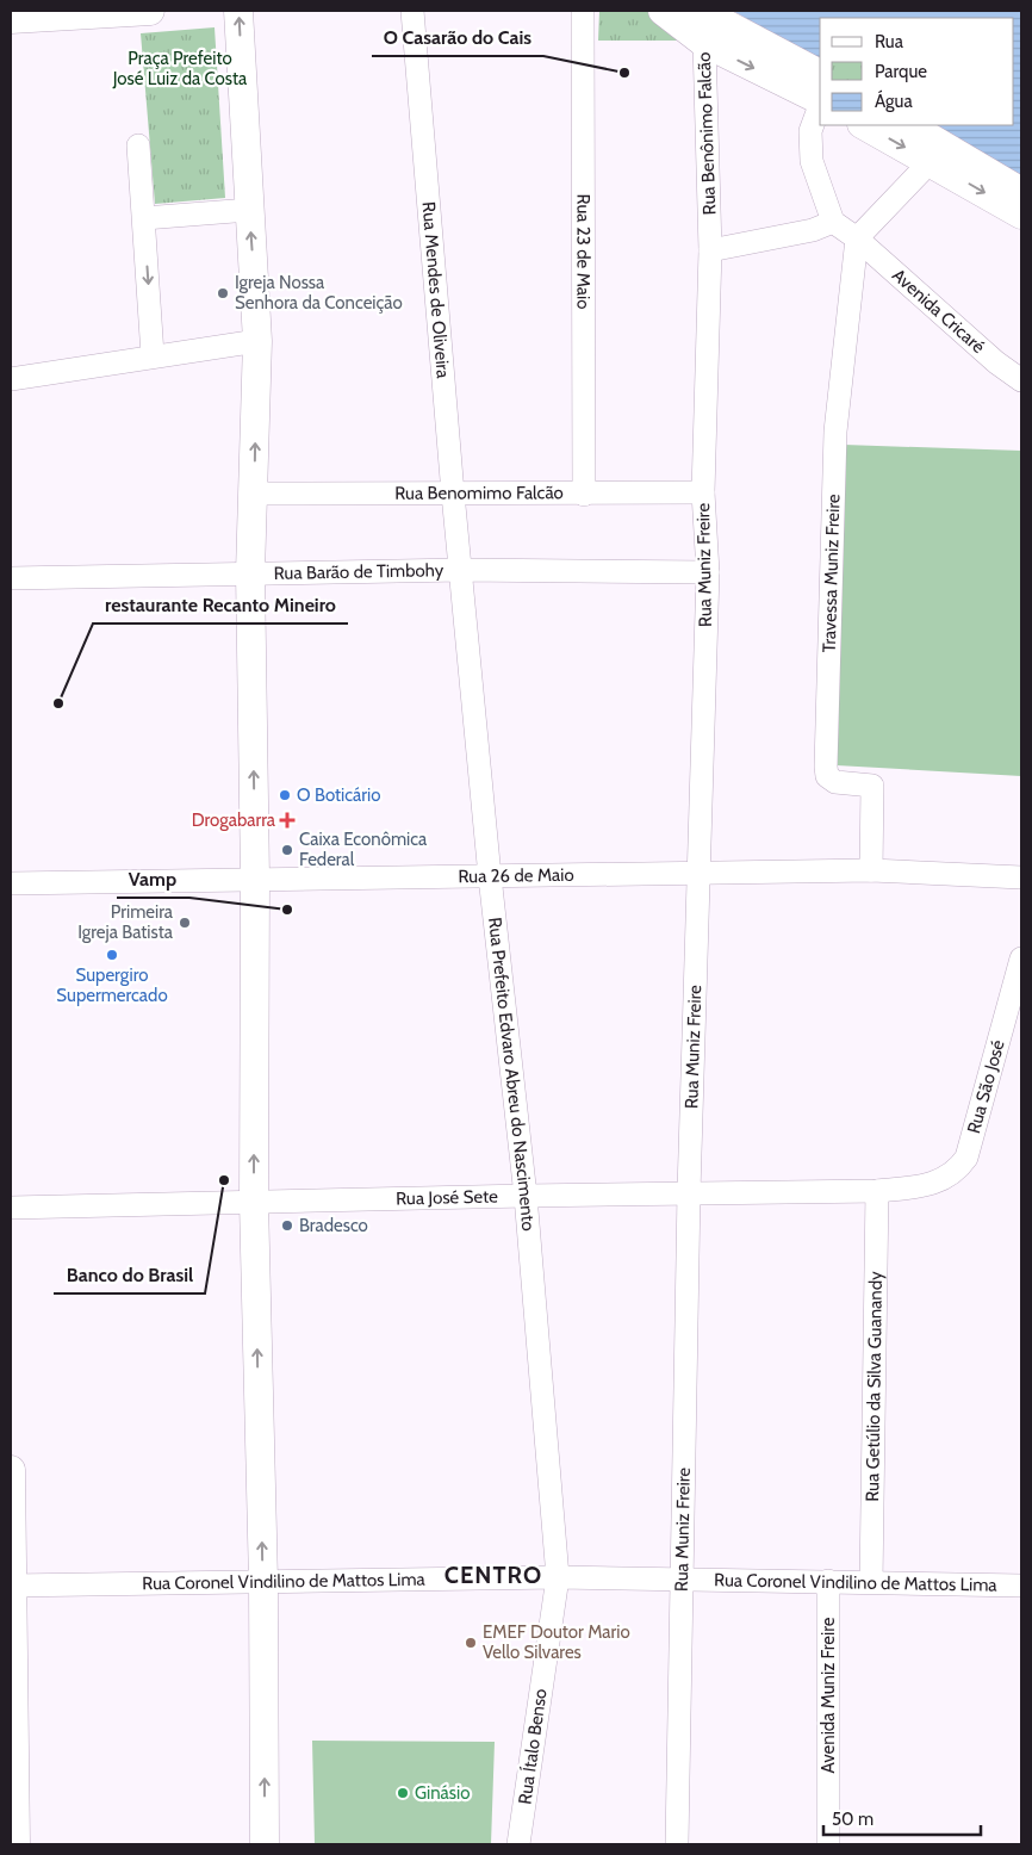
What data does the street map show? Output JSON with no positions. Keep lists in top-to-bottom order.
{
  "streets": {
    "street": [
      "Rua Benônimo Falcão",
      "Rua 23 de Maio",
      "Rua Mendes de Oliveira",
      "Avenida Cricaré",
      "Rua Benomimo Falcão",
      "Rua Muniz Freire",
      "Rua Barão de Timbohy",
      "Travessa Muniz Freire",
      "Rua 26 de Maio",
      "Rua Prefeito Edvaro Abreu do Nascimento",
      "Rua São José",
      "Rua José Sete",
      "Rua Getúlio da Silva Guanandy",
      "Rua Coronel Vindilino de Mattos Lima",
      "Avenida Muniz Freire",
      "Rua Ítalo Benso"
    ]
  },
  "crossings": [
    ["Rua Benônimo Falcão", "Rua Muniz Freire"],
    ["Rua 23 de Maio", "Rua Benomimo Falcão"],
    ["Rua Mendes de Oliveira", "Rua Benomimo Falcão"],
    ["Rua Mendes de Oliveira", "Rua Barão de Timbohy"],
    ["Rua Mendes de Oliveira", "Rua Prefeito Edvaro Abreu do Nascimento"],
    ["Avenida Cricaré", "Travessa Muniz Freire"],
    ["Rua Benomimo Falcão", "Rua Muniz Freire"],
    ["Rua Muniz Freire", "Rua Barão de Timbohy"],
    ["Rua Muniz Freire", "Rua 26 de Maio"],
    ["Rua Muniz Freire", "Rua José Sete"],
    ["Rua Muniz Freire", "Rua Coronel Vindilino de Mattos Lima"],
    ["Rua Barão de Timbohy", "Rua Prefeito Edvaro Abreu do Nascimento"],
    ["Travessa Muniz Freire", "Rua 26 de Maio"],
    ["Rua 26 de Maio", "Rua Prefeito Edvaro Abreu do Nascimento"],
    ["Rua Prefeito Edvaro Abreu do Nascimento", "Rua José Sete"],
    ["Rua Prefeito Edvaro Abreu do Nascimento", "Rua Coronel Vindilino de Mattos Lima"],
    ["Rua Prefeito Edvaro Abreu do Nascimento", "Rua Ítalo Benso"],
    ["Rua São José", "Rua José Sete"],
    ["Rua José Sete", "Rua Getúlio da Silva Guanandy"],
    ["Rua Getúlio da Silva Guanandy", "Rua Coronel Vindilino de Mattos Lima"],
    ["Rua Coronel Vindilino de Mattos Lima", "Avenida Muniz Freire"],
    ["Rua Coronel Vindilino de Mattos Lima", "Rua Ítalo Benso"]
  ],
  "districts": ["CENTRO"],
  "parks": ["Praça Prefeito José Luiz da Costa"],
  "places": {
    "other": [
      "O Casarão do Cais",
      "Igreja Nossa Senhora da Conceição",
      "restaurante Recanto Mineiro",
      "O Boticário",
      "Caixa Econômica Federal",
      "Vamp",
      "Primeira Igreja Batista",
      "Supergiro Supermercado",
      "Banco do Brasil",
      "Bradesco",
      "EMEF Doutor Mario Vello Silvares",
      "Ginásio"
    ],
    "health": ["Drogabarra"]
  },
  "legend": ["Rua", "Parque", "Água"],
  "scale_bar": "50 m"
}
